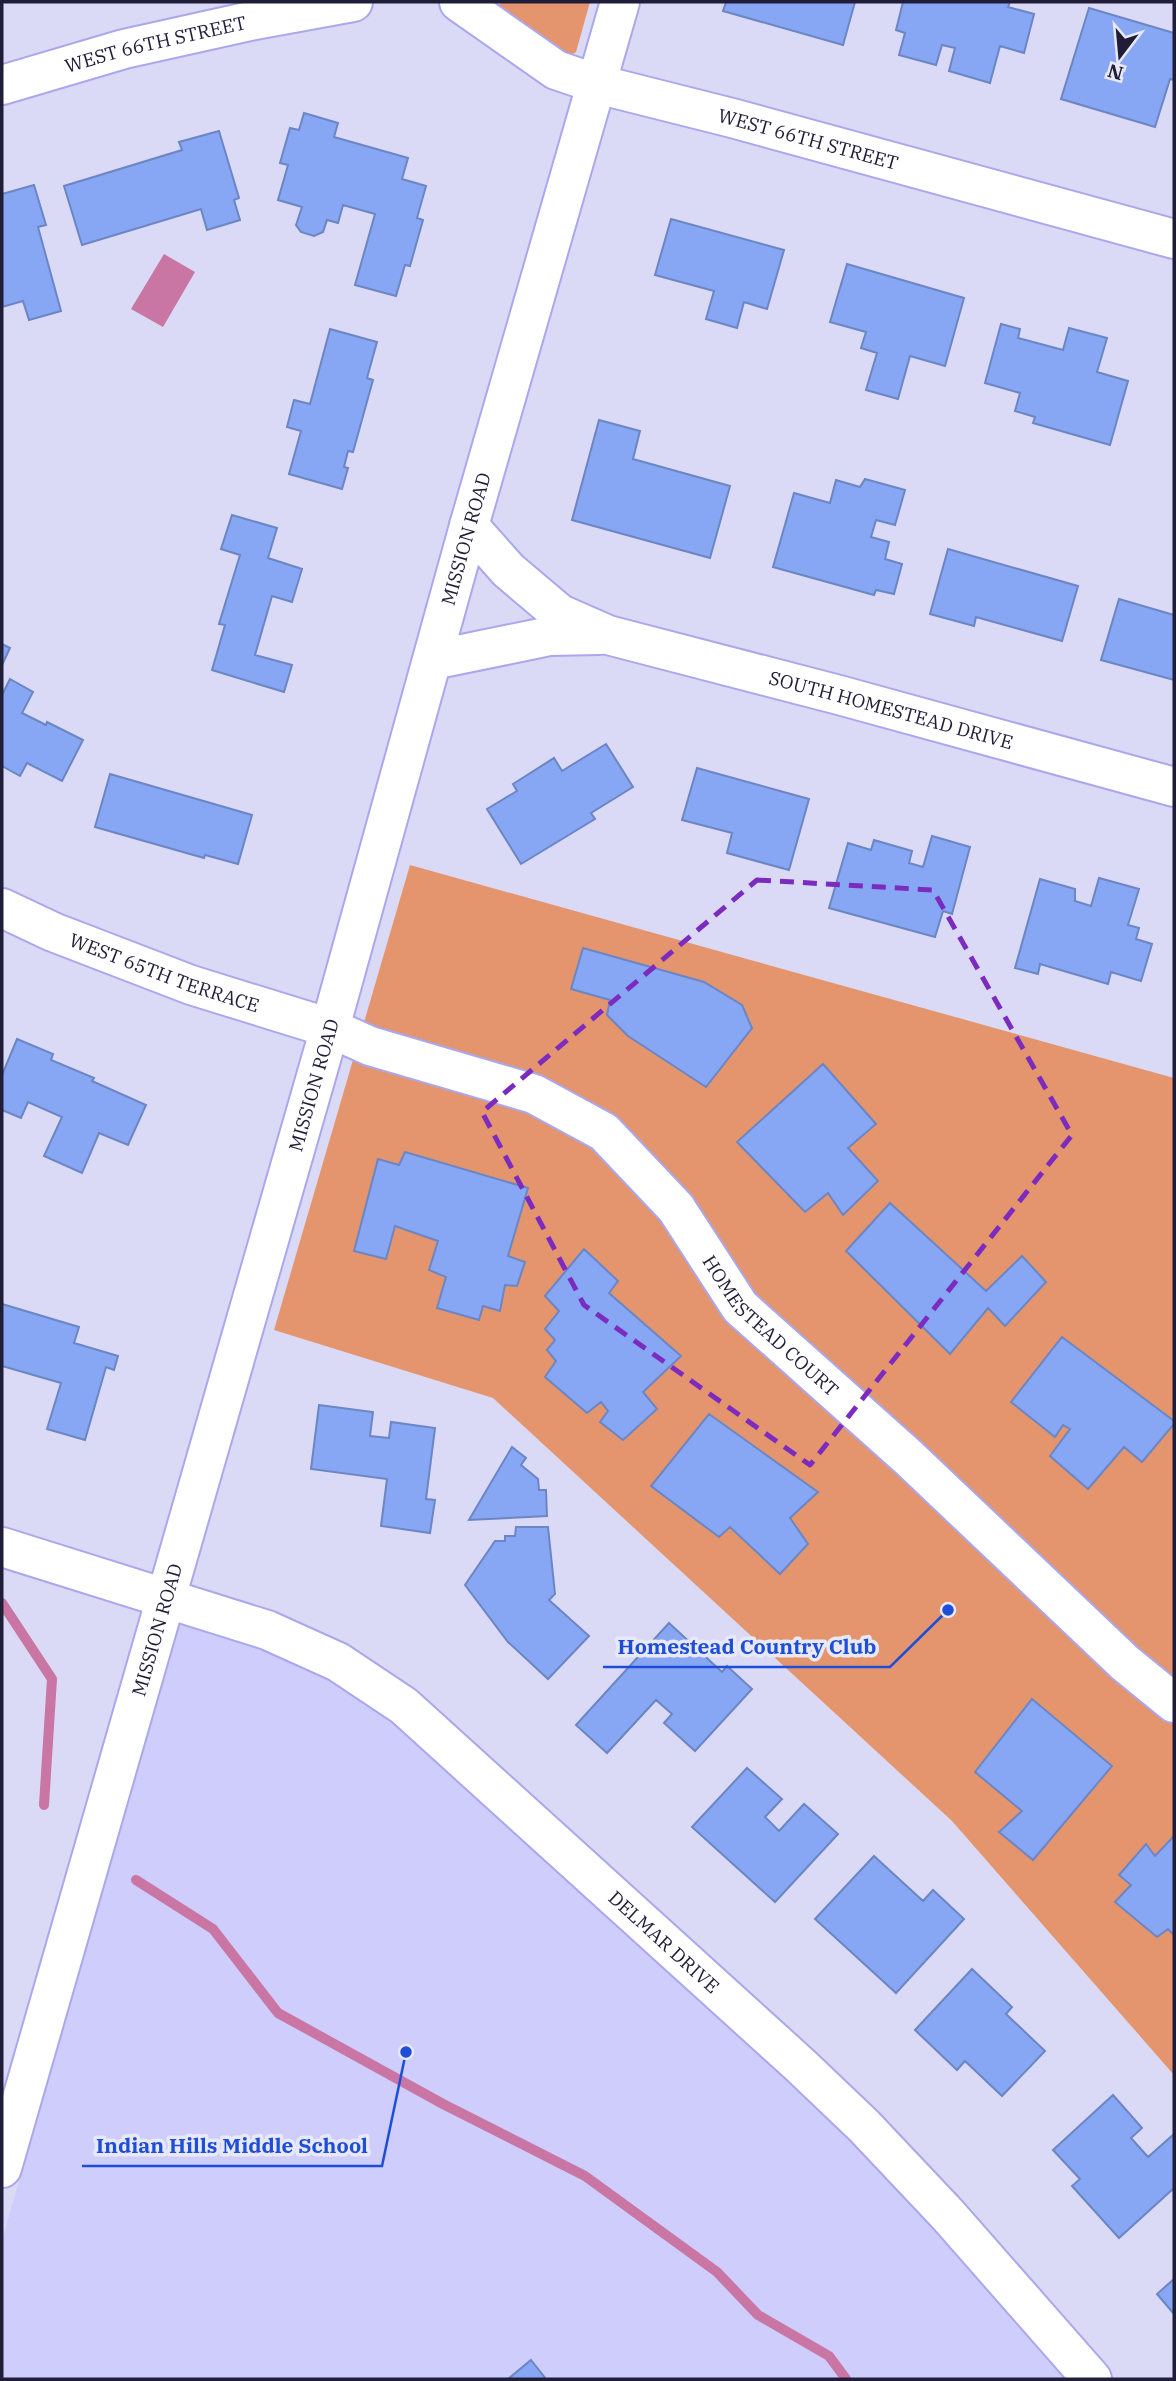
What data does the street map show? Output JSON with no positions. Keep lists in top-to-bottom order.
{
  "streets": {
    "street": [
      "WEST 66TH STREET",
      "MISSION ROAD",
      "SOUTH HOMESTEAD DRIVE",
      "WEST 65TH TERRACE",
      "HOMESTEAD COURT",
      "DELMAR DRIVE"
    ]
  },
  "crossings": [
    ["WEST 66TH STREET", "MISSION ROAD"],
    ["MISSION ROAD", "SOUTH HOMESTEAD DRIVE"],
    ["MISSION ROAD", "WEST 65TH TERRACE"],
    ["MISSION ROAD", "HOMESTEAD COURT"],
    ["MISSION ROAD", "DELMAR DRIVE"],
    ["WEST 65TH TERRACE", "HOMESTEAD COURT"]
  ],
  "places": ["Homestead Country Club", "Indian Hills Middle School"],
  "north": "bottom"
}
